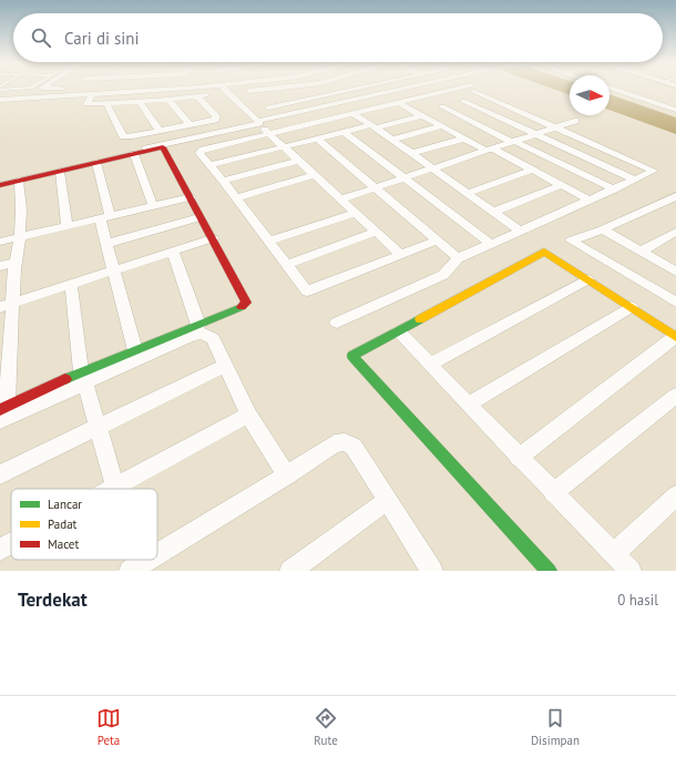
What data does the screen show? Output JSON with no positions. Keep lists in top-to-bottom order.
{
  "legend": ["Lancar", "Padat", "Macet"],
  "north": "right",
  "page": {
    "search": "Cari di sini",
    "heading": ["Terdekat", "0 hasil"],
    "nav": ["Peta", "Rute", "Disimpan"]
  }
}
